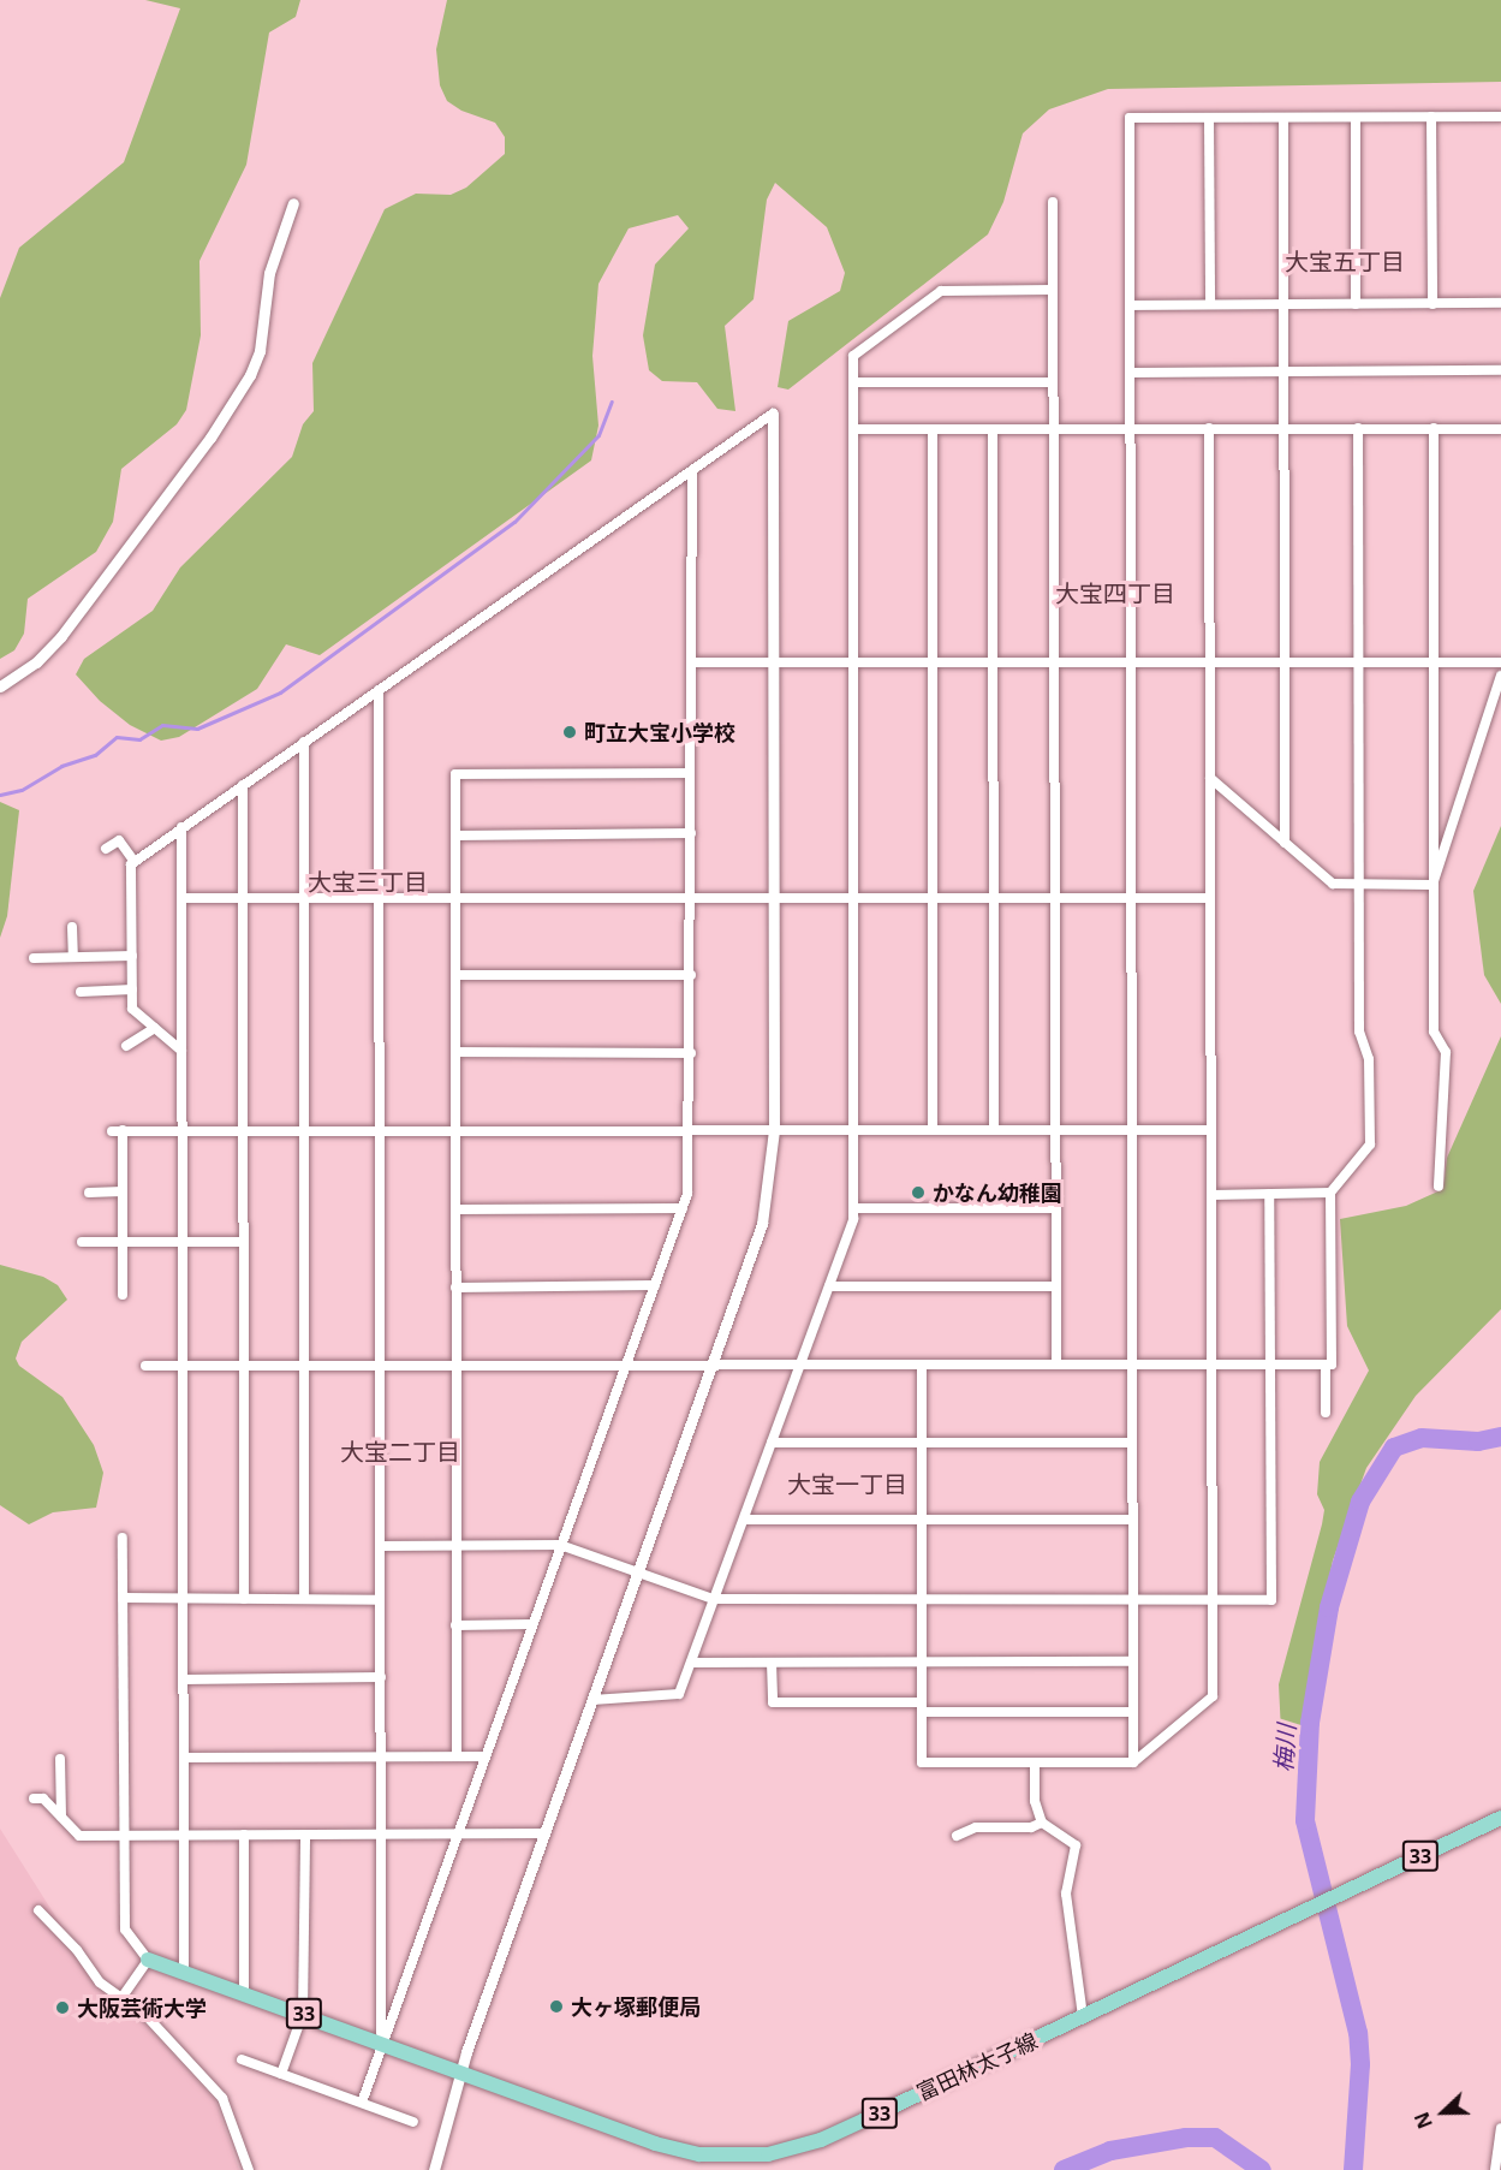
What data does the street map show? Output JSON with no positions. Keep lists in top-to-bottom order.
{
  "streets": {
    "main road": ["33", "富田林太子線"]
  },
  "districts": [
    "大宝五丁目",
    "大宝四丁目",
    "大宝三丁目",
    "大宝二丁目",
    "大宝一丁目"
  ],
  "water": ["梅川"],
  "places": [
    "町立大宝小学校",
    "かなん幼稚園",
    "大ヶ塚郵便局",
    "大阪芸術大学"
  ],
  "north": "left"
}
